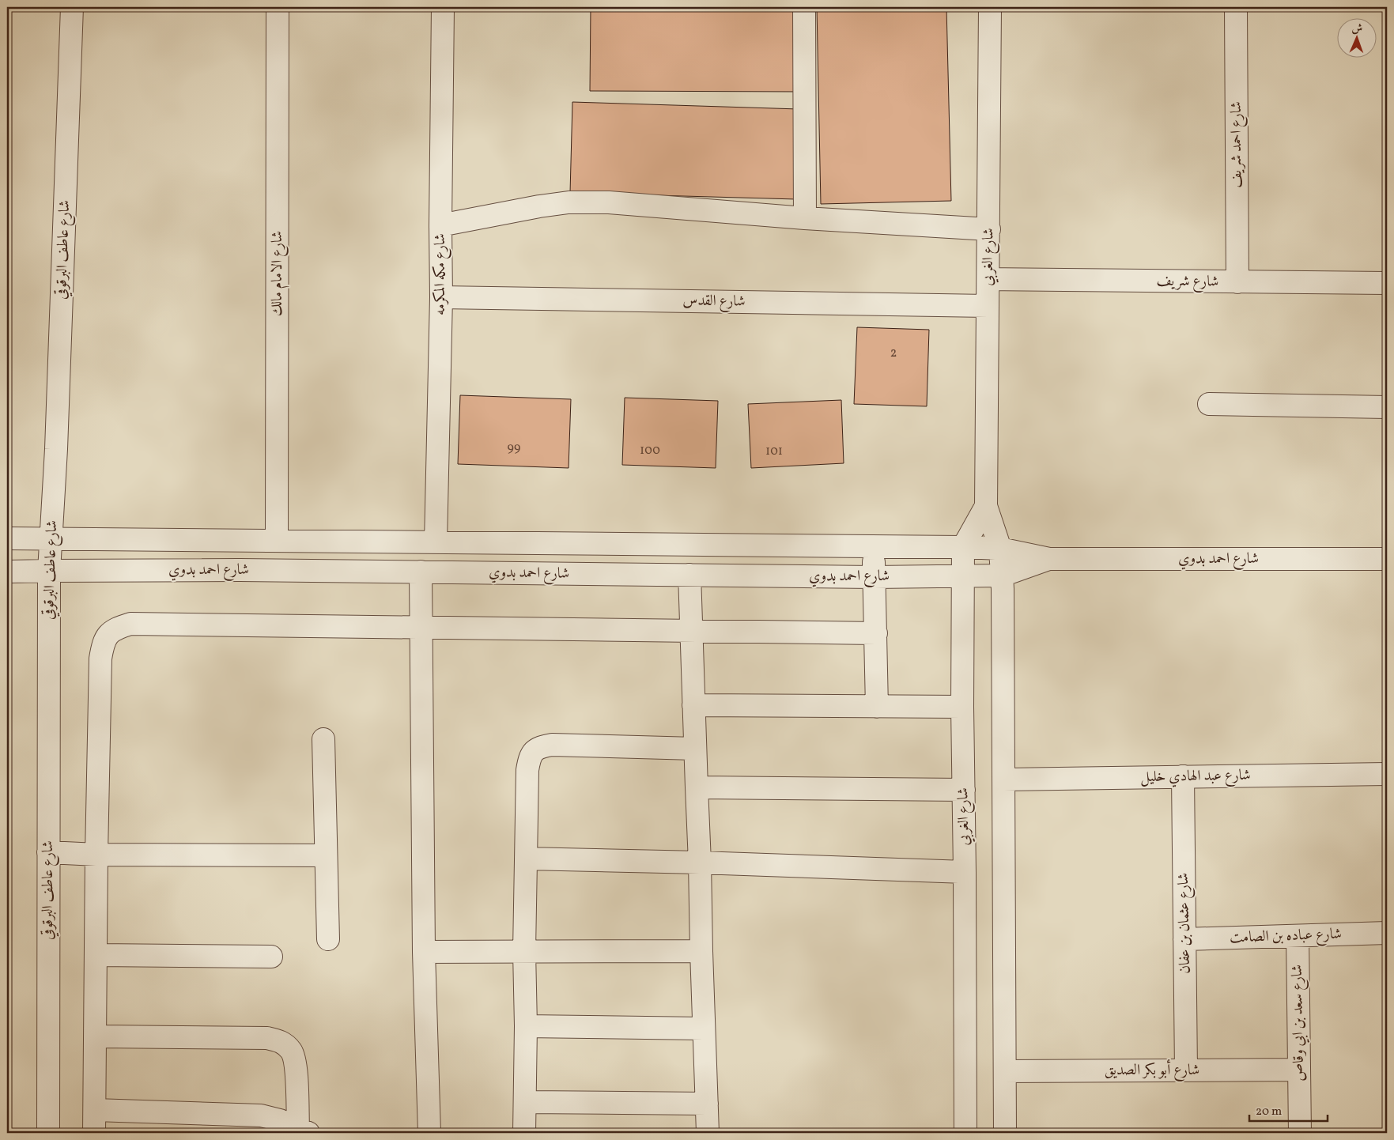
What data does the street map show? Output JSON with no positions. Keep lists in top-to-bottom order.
{
  "streets": {
    "street": [
      "شارع احمد شريف",
      "شارع عاطف البرقوقي",
      "شارع الغربي",
      "شارع الامام مالك",
      "شارع مكه المكرمه",
      "شارع شريف",
      "شارع القدس",
      "شارع احمد بدوي",
      "شارع عبد الهادي خليل",
      "شارع عثمان بن عفان",
      "شارع عباده بن الصامت",
      "شارع سعد بن ابي وقاص",
      "شارع أبو بكر الصديق"
    ]
  },
  "crossings": [
    ["شارع احمد شريف", "شارع شريف"],
    ["شارع عاطف البرقوقي", "شارع احمد بدوي"],
    ["شارع الغربي", "شارع شريف"],
    ["شارع الغربي", "شارع القدس"],
    ["شارع الغربي", "شارع احمد بدوي"],
    ["شارع الغربي", "شارع عبد الهادي خليل"],
    ["شارع الغربي", "شارع أبو بكر الصديق"],
    ["شارع الامام مالك", "شارع احمد بدوي"],
    ["شارع مكه المكرمه", "شارع القدس"],
    ["شارع مكه المكرمه", "شارع احمد بدوي"],
    ["شارع عبد الهادي خليل", "شارع عثمان بن عفان"],
    ["شارع عثمان بن عفان", "شارع عباده بن الصامت"],
    ["شارع عثمان بن عفان", "شارع أبو بكر الصديق"],
    ["شارع عباده بن الصامت", "شارع سعد بن ابي وقاص"],
    ["شارع سعد بن ابي وقاص", "شارع أبو بكر الصديق"]
  ],
  "house_numbers": [
    "2",
    "99",
    "100",
    "101"
  ],
  "scale_bar": "20 m",
  "north": "top"
}
